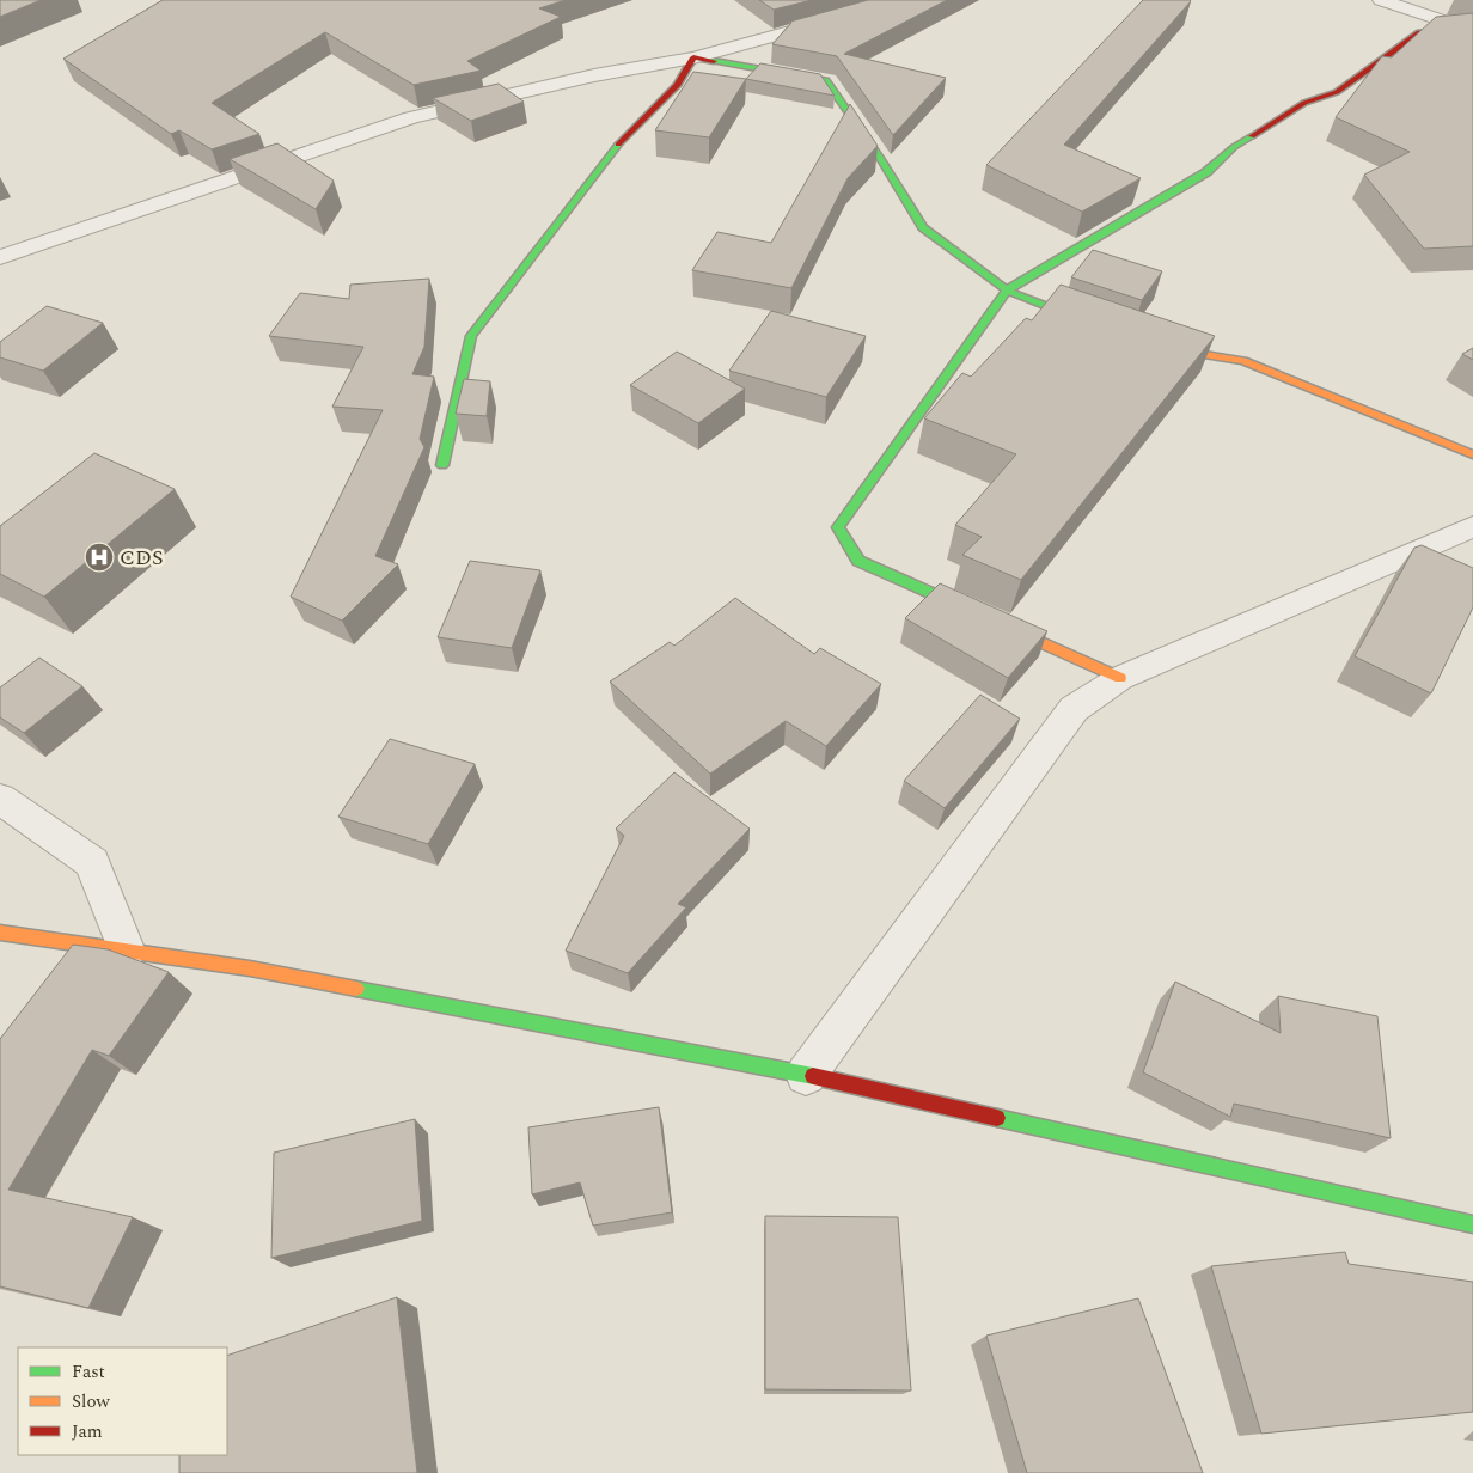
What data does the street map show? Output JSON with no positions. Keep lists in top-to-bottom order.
{
  "places": {
    "hospital": ["CDS"]
  },
  "legend": ["Fast", "Slow", "Jam"]
}
